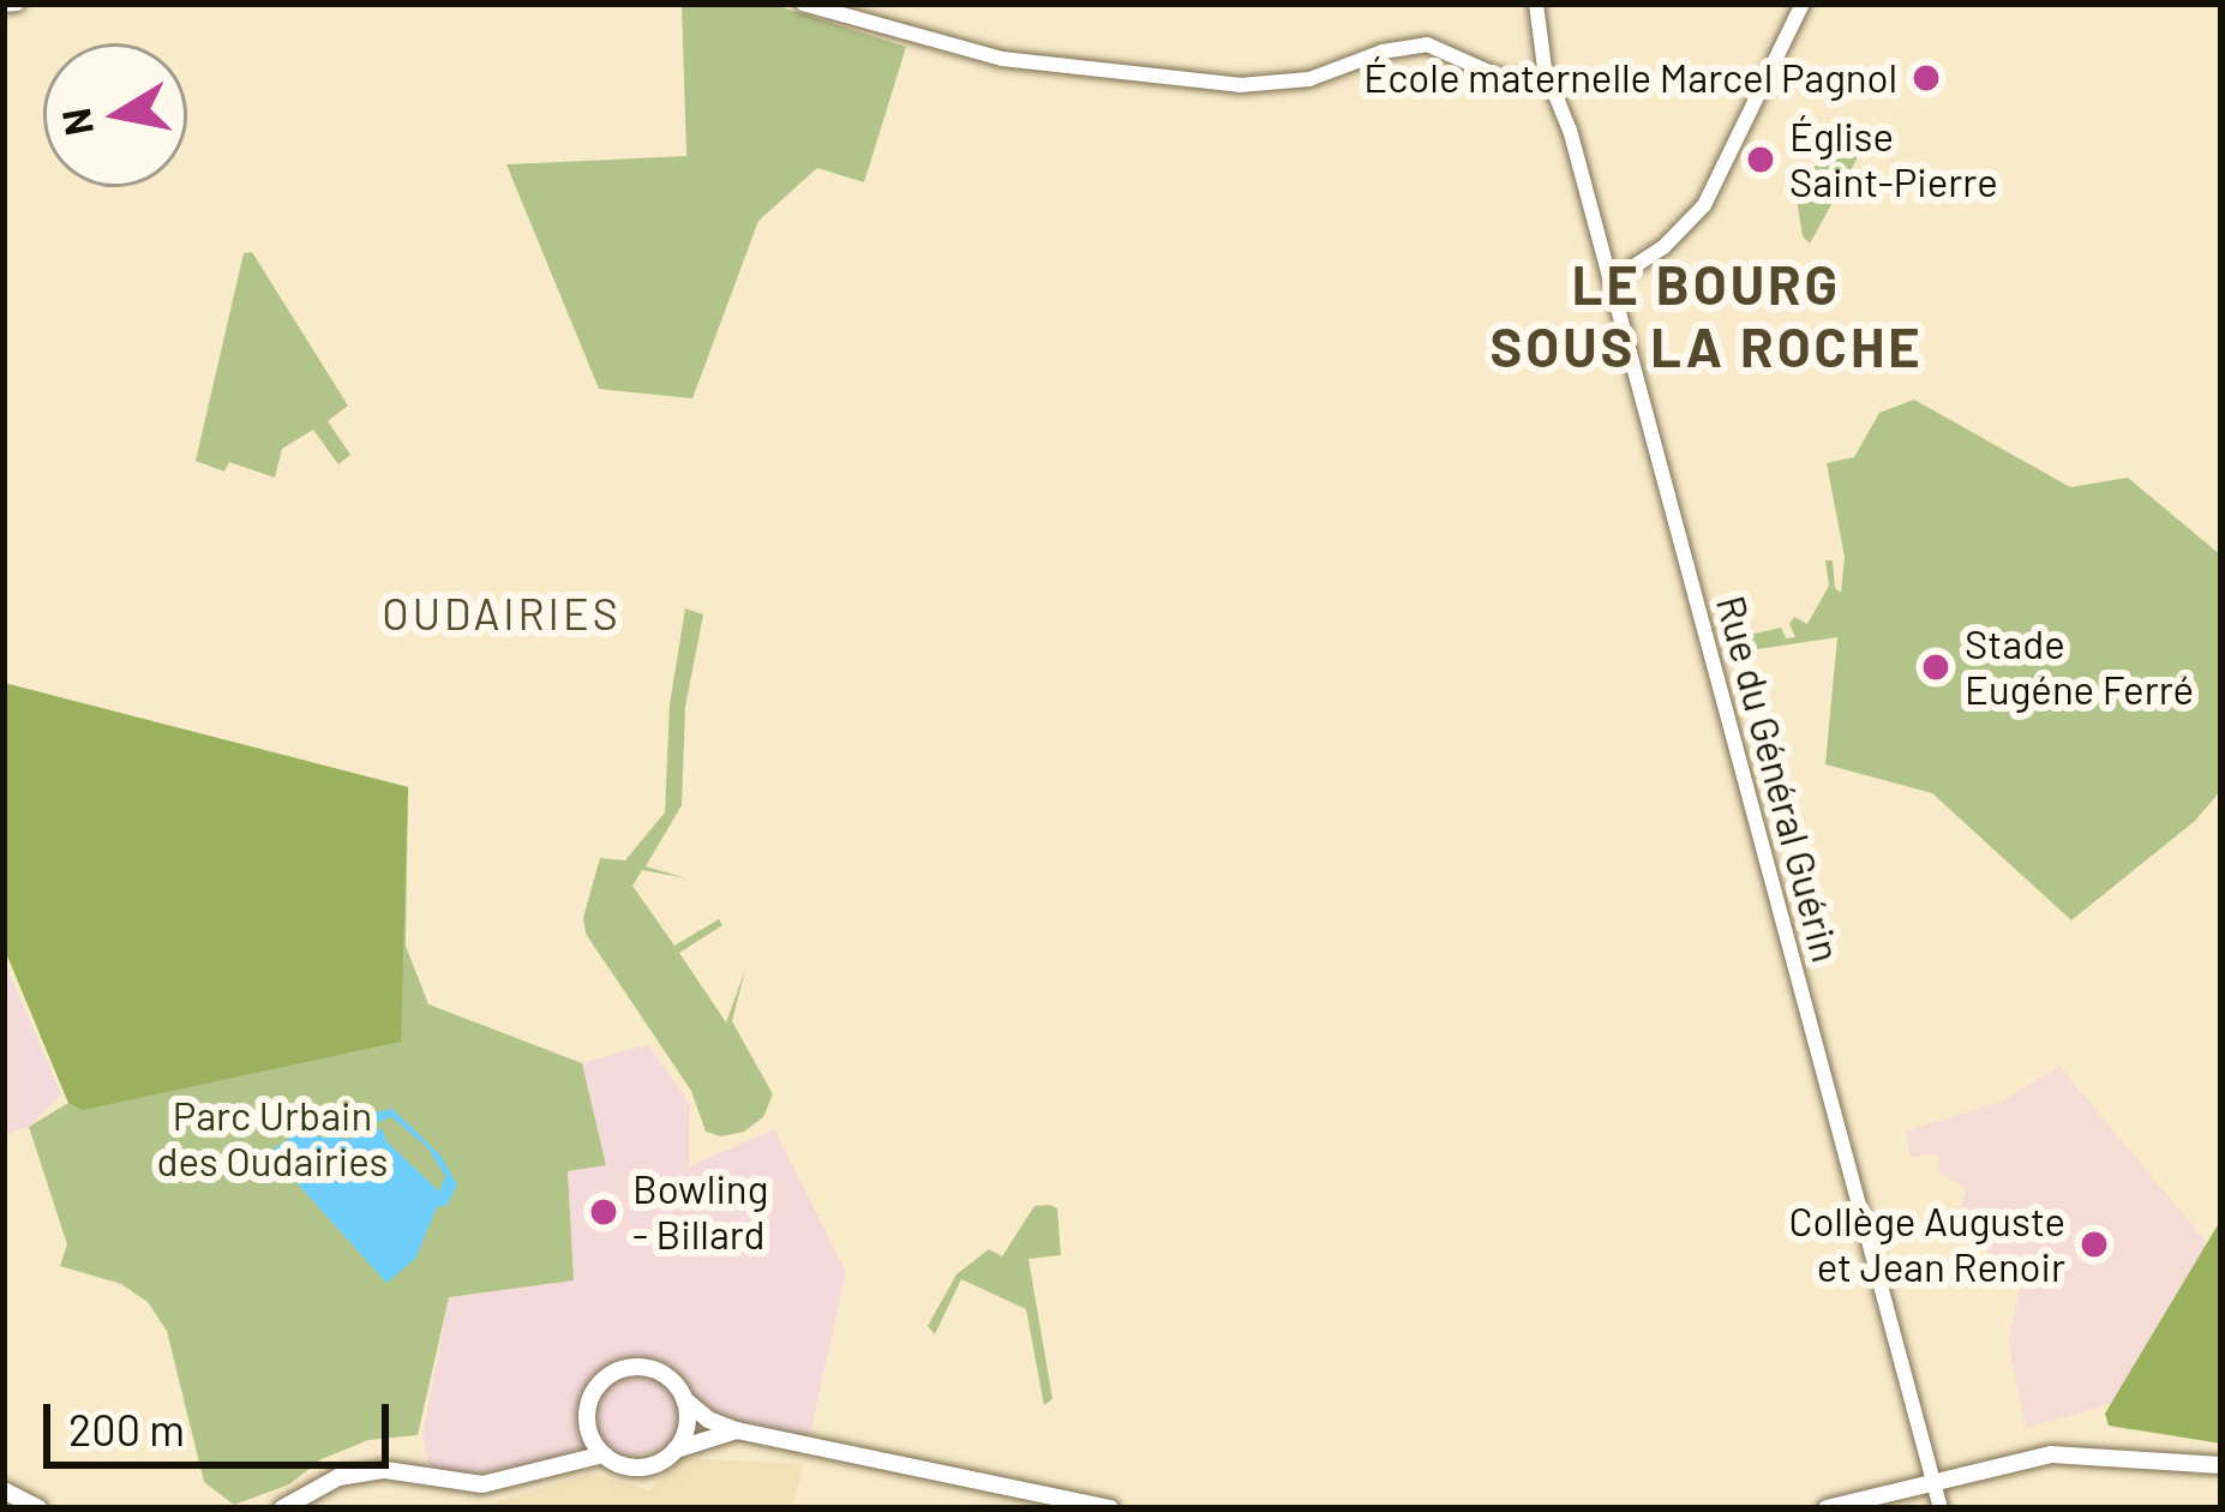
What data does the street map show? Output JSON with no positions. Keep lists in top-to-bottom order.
{
  "streets": {
    "main road": ["Rue du Général Guérin"]
  },
  "districts": ["LE BOURG SOUS LA ROCHE", "OUDAIRIES"],
  "parks": ["Parc Urbain des Oudairies"],
  "places": [
    "École maternelle Marcel Pagnol",
    "Église Saint-Pierre",
    "Stade Eugéne Ferré",
    "Bowling - Billard",
    "Collège Auguste et Jean Renoir"
  ],
  "scale_bar": "200 m",
  "north": "left"
}
